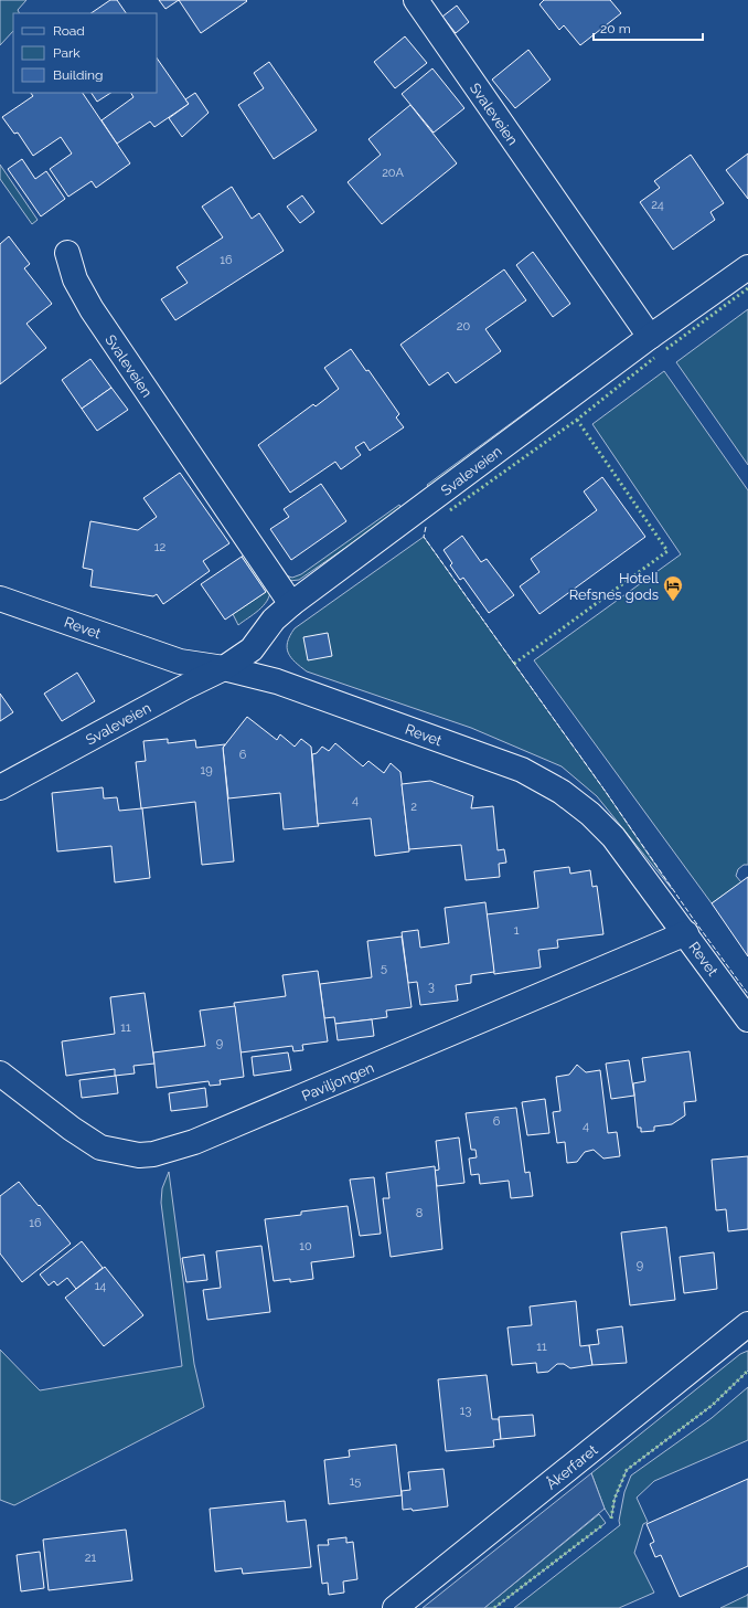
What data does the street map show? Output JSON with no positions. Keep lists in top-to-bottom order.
{
  "streets": {
    "street": [
      "Svaleveien",
      "Revet",
      "Paviljongen",
      "Åkerfaret"
    ]
  },
  "crossings": [
    ["Svaleveien", "Revet"],
    ["Revet", "Paviljongen"]
  ],
  "places": {
    "hotel": ["Hotell Refsnes gods"]
  },
  "house_numbers": [
    "20A",
    "24",
    "16",
    "20",
    "12",
    "6",
    "19",
    "4",
    "2",
    "1",
    "5",
    "3",
    "11",
    "9",
    "6",
    "4",
    "8",
    "16",
    "10",
    "9",
    "14",
    "11",
    "13",
    "15",
    "21"
  ],
  "legend": ["Road", "Park", "Building"],
  "scale_bar": "20 m"
}
